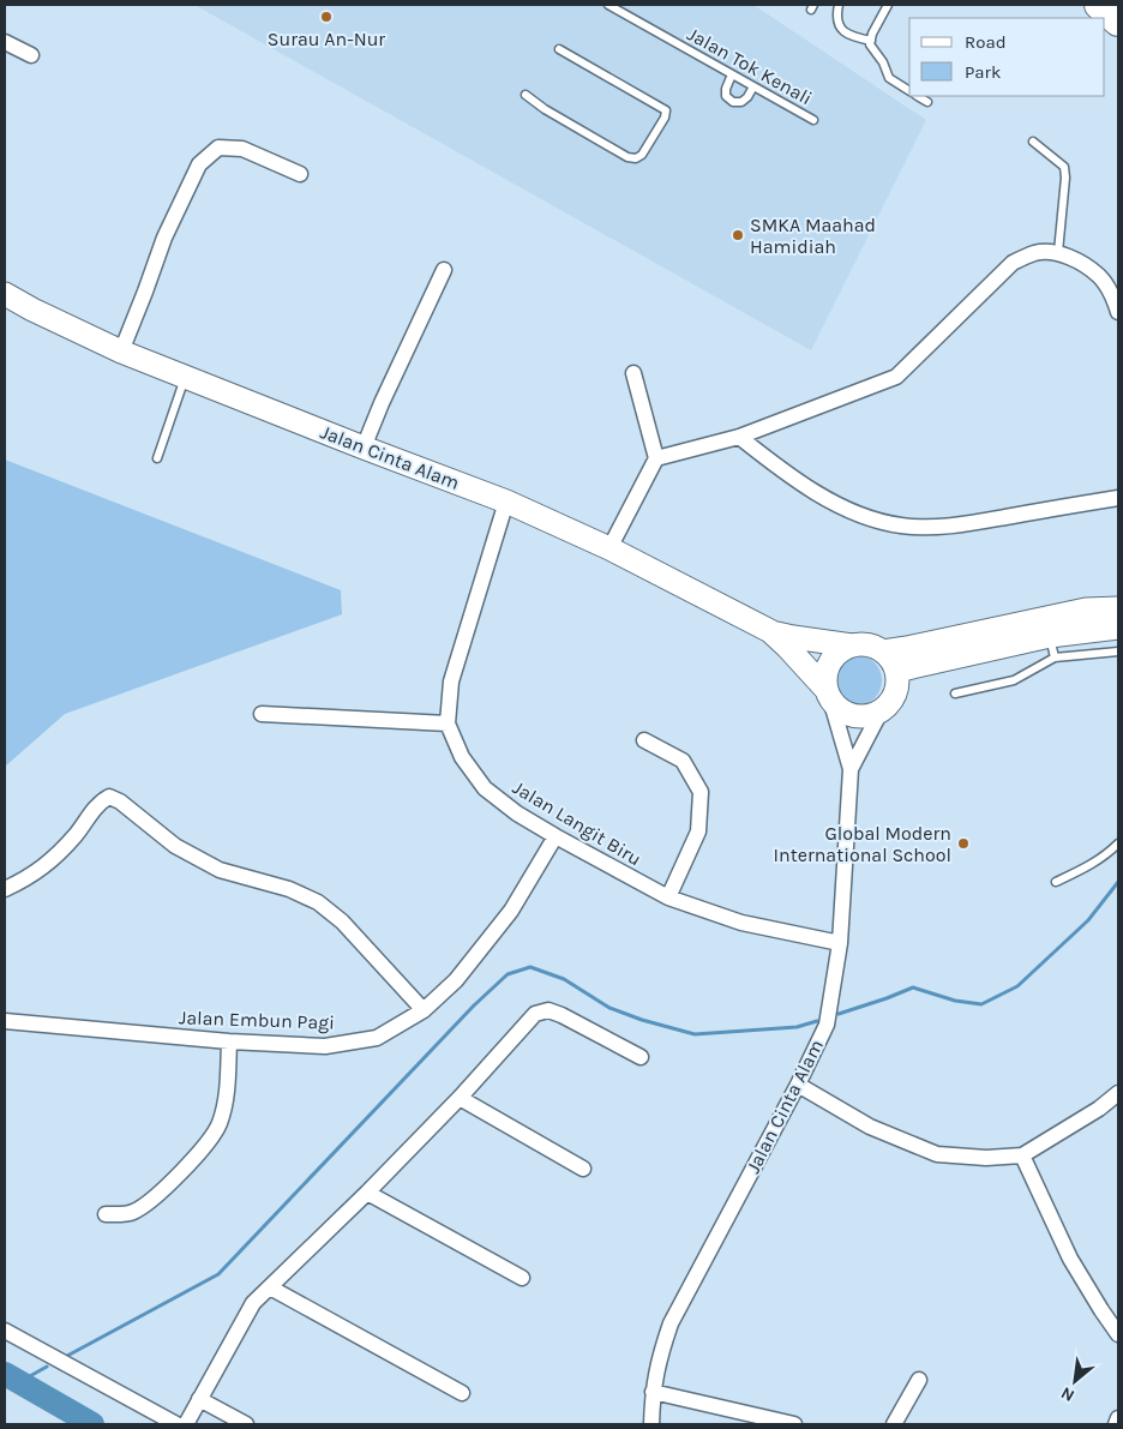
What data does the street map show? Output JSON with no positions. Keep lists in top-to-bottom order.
{
  "streets": {
    "street": ["Jalan Cinta Alam", "Jalan Langit Biru", "Jalan Embun Pagi"],
    "lane": ["Jalan Tok Kenali"]
  },
  "crossings": [
    ["Jalan Cinta Alam", "Jalan Langit Biru"],
    ["Jalan Langit Biru", "Jalan Embun Pagi"]
  ],
  "places": ["Surau An-Nur", "SMKA Maahad Hamidiah", "Global Modern International School"],
  "legend": ["Road", "Park"],
  "north": "bottom left"
}
